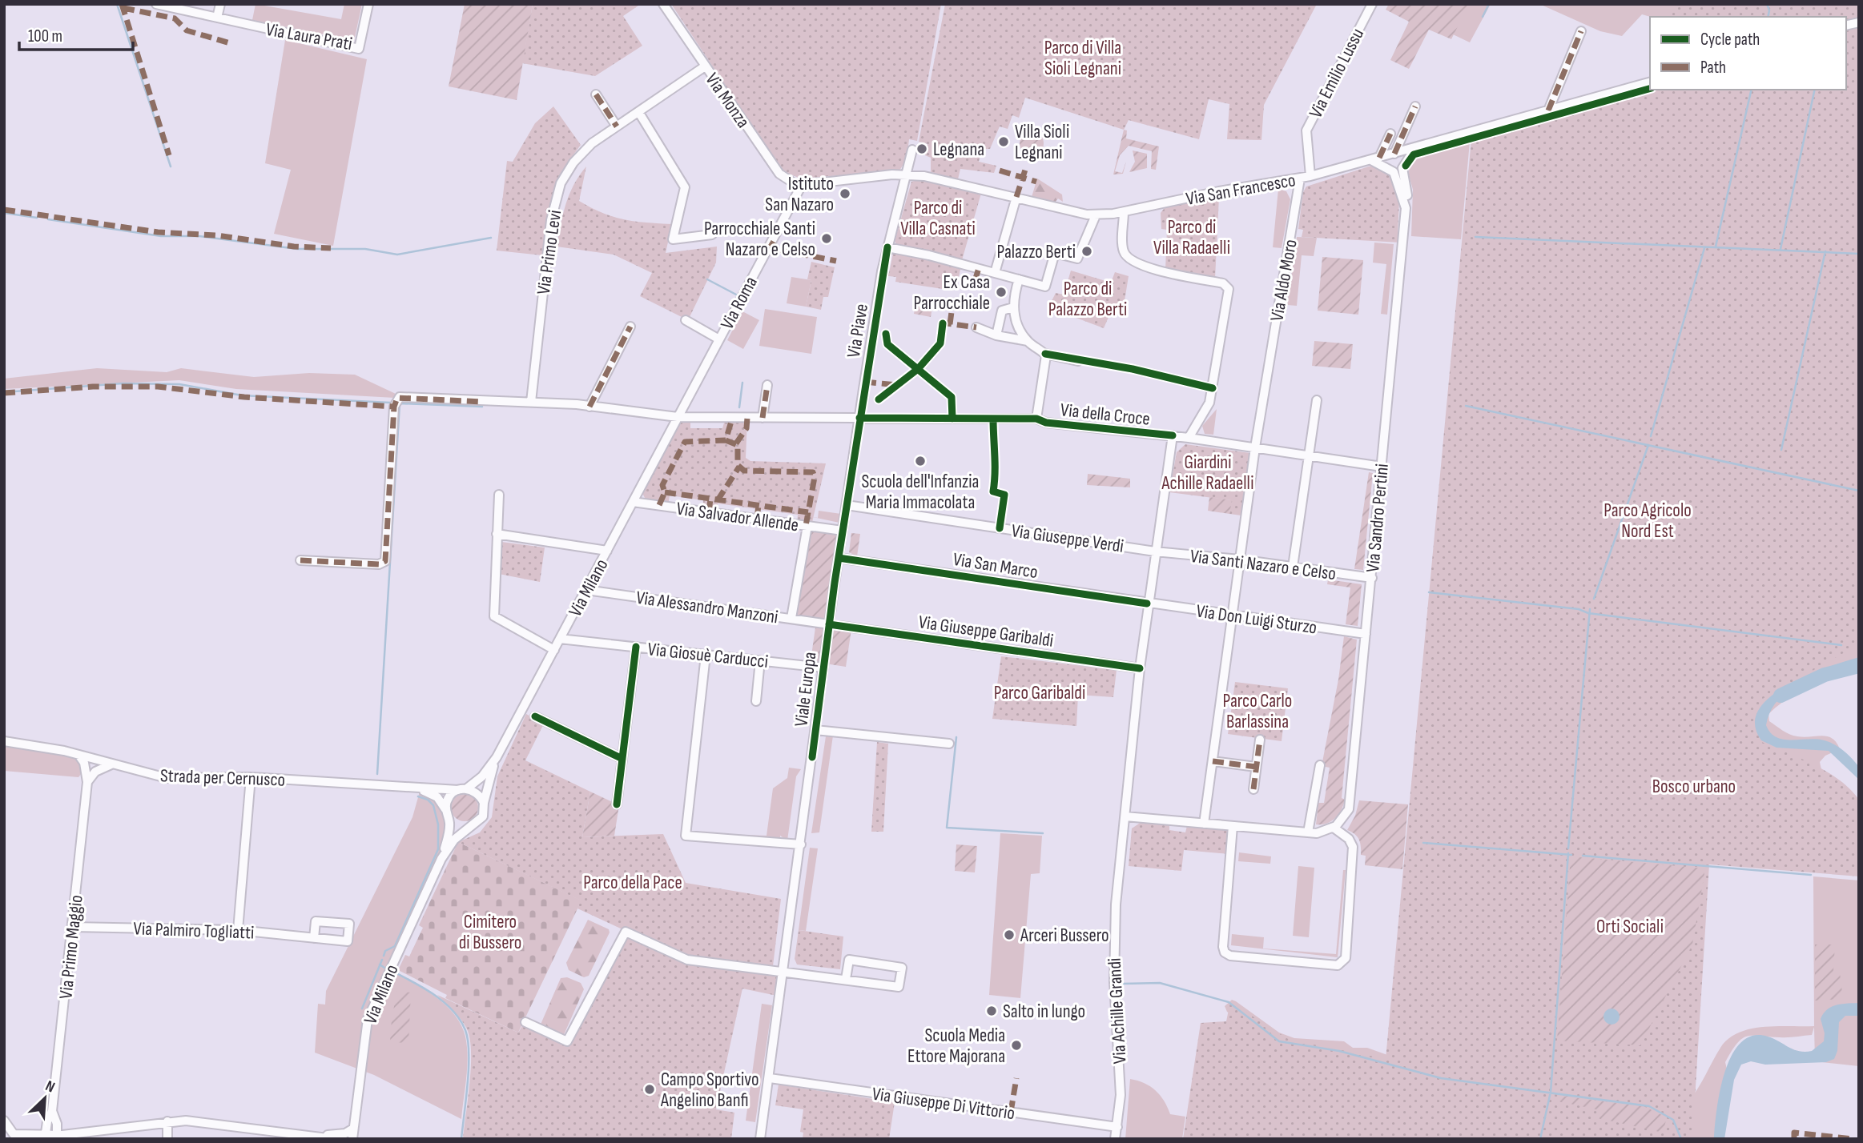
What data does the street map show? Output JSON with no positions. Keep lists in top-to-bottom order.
{
  "streets": {
    "street": [
      "Via Laura Prati",
      "Via Emilio Lussu",
      "Via Monza",
      "Via San Francesco",
      "Via Primo Levi",
      "Via Aldo Moro",
      "Via Roma",
      "Via Piave",
      "Via della Croce",
      "Via Salvador Allende",
      "Via Sandro Pertini",
      "Via Giuseppe Verdi",
      "Via Santi Nazaro e Celso",
      "Via San Marco",
      "Via Milano",
      "Via Alessandro Manzoni",
      "Via Don Luigi Sturzo",
      "Via Giuseppe Garibaldi",
      "Via Giosuè Carducci",
      "Viale Europa",
      "Strada per Cernusco",
      "Via Palmiro Togliatti",
      "Via Primo Maggio",
      "Via Achille Grandi",
      "Via Giuseppe Di Vittorio"
    ]
  },
  "crossings": [
    ["Via Emilio Lussu", "Via San Francesco"],
    ["Via Monza", "Via San Francesco"],
    ["Via Monza", "Via Primo Levi"],
    ["Via Monza", "Via Roma"],
    ["Via San Francesco", "Via Aldo Moro"],
    ["Via San Francesco", "Via Roma"],
    ["Via San Francesco", "Via Piave"],
    ["Via Primo Levi", "Via della Croce"],
    ["Via Aldo Moro", "Via della Croce"],
    ["Via Aldo Moro", "Via Santi Nazaro e Celso"],
    ["Via Aldo Moro", "Via Don Luigi Sturzo"],
    ["Via Roma", "Via della Croce"],
    ["Via Roma", "Via Milano"],
    ["Via Piave", "Via della Croce"],
    ["Via Piave", "Via Salvador Allende"],
    ["Via Piave", "Via Giuseppe Verdi"],
    ["Via Piave", "Viale Europa"],
    ["Via della Croce", "Via Sandro Pertini"],
    ["Via della Croce", "Via Milano"],
    ["Via della Croce", "Via Achille Grandi"],
    ["Via Salvador Allende", "Via Milano"],
    ["Via Salvador Allende", "Viale Europa"],
    ["Via Sandro Pertini", "Via Santi Nazaro e Celso"],
    ["Via Sandro Pertini", "Via Don Luigi Sturzo"],
    ["Via Giuseppe Verdi", "Via Santi Nazaro e Celso"],
    ["Via Giuseppe Verdi", "Via Achille Grandi"],
    ["Via Santi Nazaro e Celso", "Via Achille Grandi"],
    ["Via San Marco", "Via Don Luigi Sturzo"],
    ["Via San Marco", "Viale Europa"],
    ["Via San Marco", "Via Achille Grandi"],
    ["Via Milano", "Via Alessandro Manzoni"],
    ["Via Milano", "Via Giosuè Carducci"],
    ["Via Milano", "Strada per Cernusco"],
    ["Via Alessandro Manzoni", "Via Giuseppe Garibaldi"],
    ["Via Alessandro Manzoni", "Viale Europa"],
    ["Via Don Luigi Sturzo", "Via Achille Grandi"],
    ["Via Giuseppe Garibaldi", "Viale Europa"],
    ["Via Giuseppe Garibaldi", "Via Achille Grandi"],
    ["Via Giosuè Carducci", "Viale Europa"],
    ["Viale Europa", "Via Giuseppe Di Vittorio"],
    ["Strada per Cernusco", "Via Primo Maggio"],
    ["Via Palmiro Togliatti", "Via Primo Maggio"],
    ["Via Achille Grandi", "Via Giuseppe Di Vittorio"]
  ],
  "parks": [
    "Parco di Villa Sioli Legnani",
    "Parco di Villa Casnati",
    "Parco di Villa Radaelli",
    "Parco di Palazzo Berti",
    "Giardini Achille Radaelli",
    "Parco Agricolo Nord Est",
    "Parco Garibaldi",
    "Parco Carlo Barlassina",
    "Bosco urbano",
    "Parco della Pace",
    "Cimitero di Bussero",
    "Orti Sociali"
  ],
  "places": [
    "Villa Sioli Legnani",
    "Legnana",
    "Istituto San Nazaro",
    "Parrocchiale Santi Nazaro e Celso",
    "Palazzo Berti",
    "Ex Casa Parrocchiale",
    "Scuola dell'Infanzia Maria Immacolata",
    "Arceri Bussero",
    "Salto in lungo",
    "Scuola Media Ettore Majorana",
    "Campo Sportivo Angelino Banfi"
  ],
  "legend": ["Cycle path", "Path"],
  "scale_bar": "100 m",
  "north": "top right"
}
